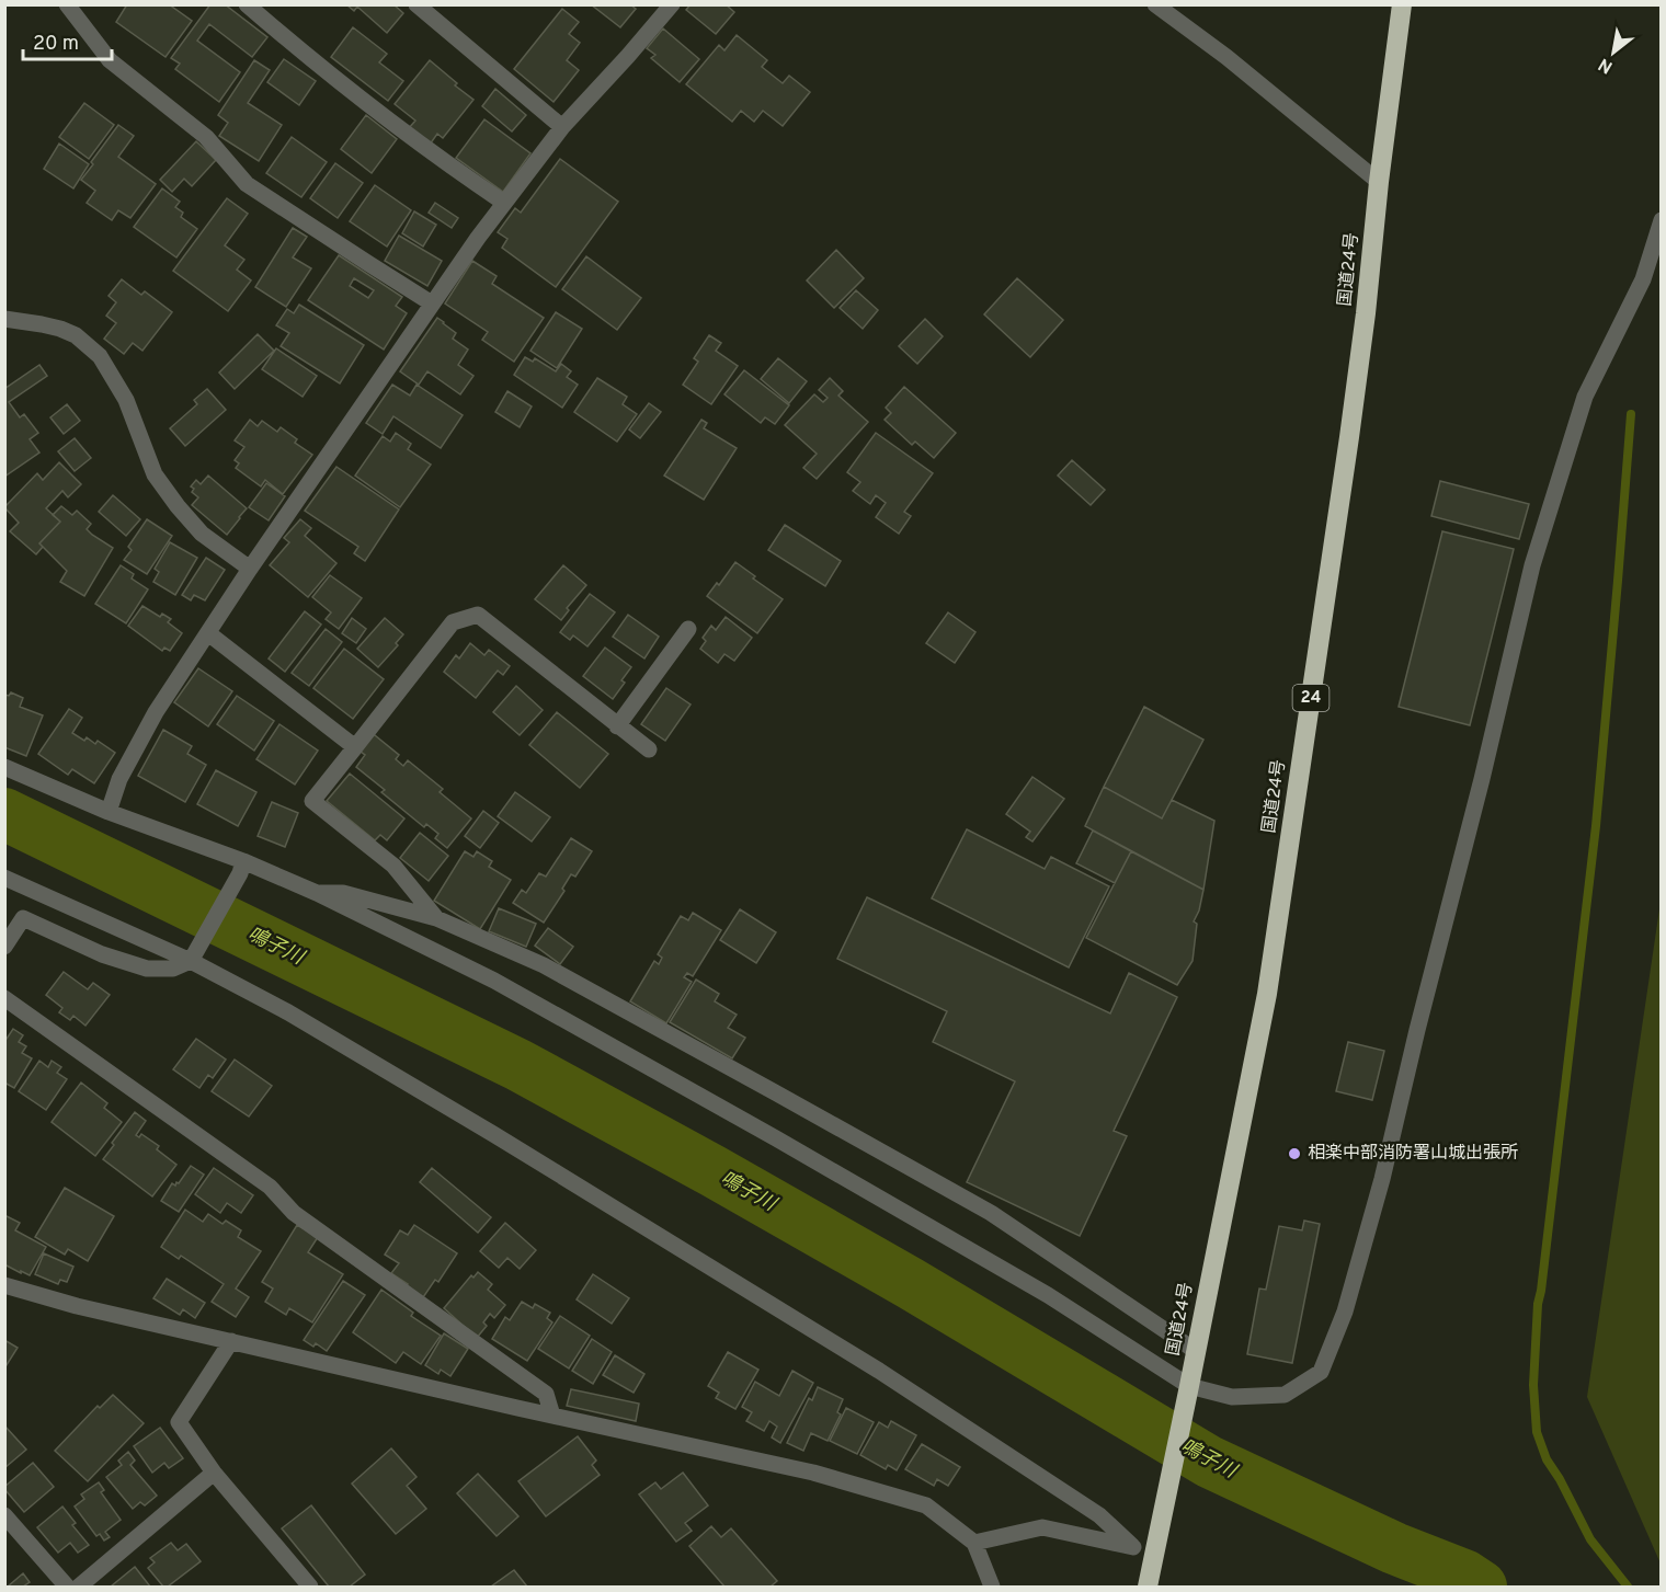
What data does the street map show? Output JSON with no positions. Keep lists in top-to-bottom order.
{
  "streets": {
    "highway": ["国道24号", "24"]
  },
  "water": ["鳴子川"],
  "places": ["相楽中部消防署山城出張所"],
  "scale_bar": "20 m",
  "north": "bottom left"
}
